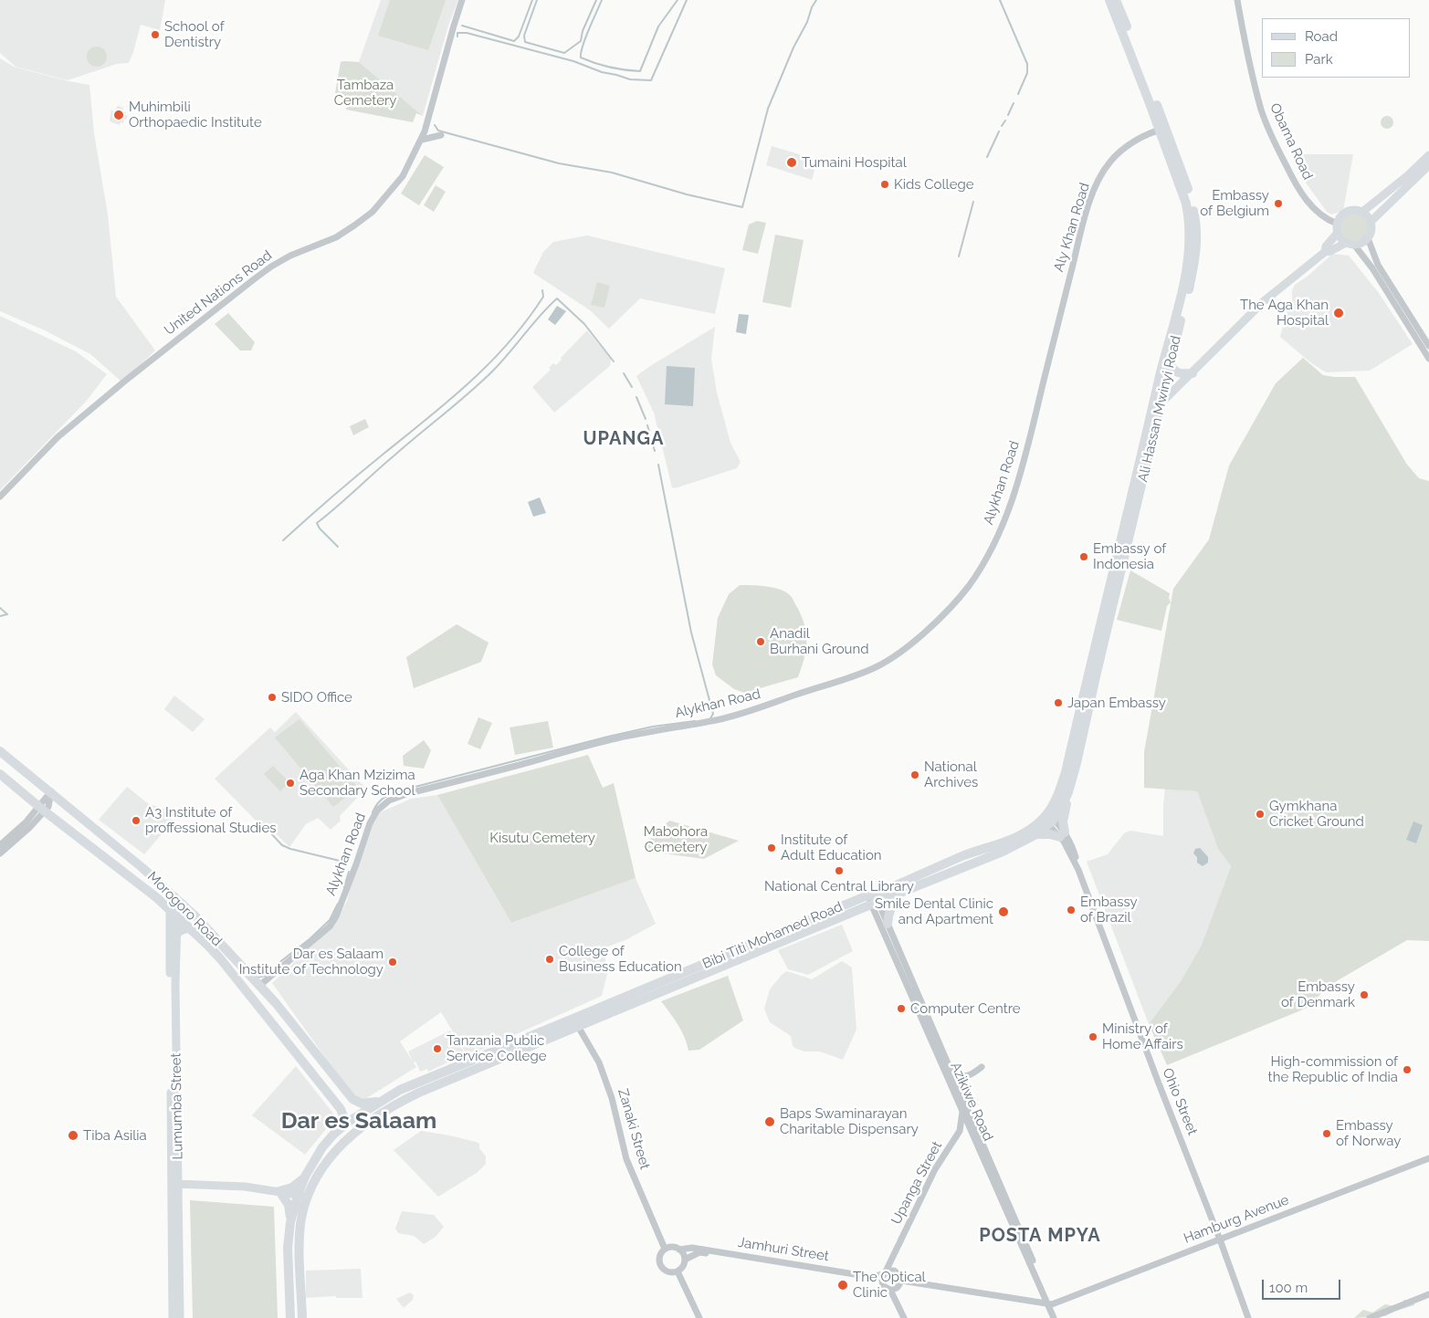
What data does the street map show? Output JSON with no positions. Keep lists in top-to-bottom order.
{
  "streets": {
    "highway": ["Ali Hassan Mwinyi Road", "Morogoro Road", "Bibi Titi Mohamed Road"],
    "main road": ["Lumumba Street"],
    "street": [
      "Obama Road",
      "Aly Khan Road",
      "United Nations Road",
      "Alykhan Road",
      "Azikiwe Road",
      "Ohio Street",
      "Zanaki Street",
      "Upanga Street",
      "Hamburg Avenue",
      "Jamhuri Street"
    ]
  },
  "crossings": [
    ["Aly Khan Road", "Ali Hassan Mwinyi Road"],
    ["Aly Khan Road", "Alykhan Road"],
    ["Ali Hassan Mwinyi Road", "Bibi Titi Mohamed Road"],
    ["Ali Hassan Mwinyi Road", "Ohio Street"],
    ["Alykhan Road", "Morogoro Road"],
    ["Morogoro Road", "Bibi Titi Mohamed Road"],
    ["Morogoro Road", "Lumumba Street"],
    ["Bibi Titi Mohamed Road", "Azikiwe Road"],
    ["Bibi Titi Mohamed Road", "Ohio Street"],
    ["Bibi Titi Mohamed Road", "Zanaki Street"],
    ["Azikiwe Road", "Upanga Street"],
    ["Azikiwe Road", "Hamburg Avenue"],
    ["Ohio Street", "Hamburg Avenue"],
    ["Zanaki Street", "Jamhuri Street"],
    ["Upanga Street", "Jamhuri Street"]
  ],
  "districts": ["UPANGA", "Dar es Salaam", "POSTA MPYA"],
  "parks": ["Tambaza Cemetery", "Mabohora Cemetery", "Kisutu Cemetery"],
  "places": [
    "School of Dentistry",
    "Muhimbili Orthopaedic Institute",
    "Tumaini Hospital",
    "Kids College",
    "Embassy of Belgium",
    "The Aga Khan Hospital",
    "Embassy of Indonesia",
    "Anadil Burhani Ground",
    "SIDO Office",
    "Japan Embassy",
    "National Archives",
    "Aga Khan Mzizima Secondary School",
    "Gymkhana Cricket Ground",
    "A3 Institute of proffessional Studies",
    "Institute of Adult Education",
    "National Central Library",
    "Embassy of Brazil",
    "Smile Dental Clinic and Apartment",
    "College of Business Education",
    "Dar es Salaam Institute of Technology",
    "Embassy of Denmark",
    "Computer Centre",
    "Ministry of Home Affairs",
    "Tanzania Public Service College",
    "High-commission of the Republic of India",
    "Baps Swaminarayan Charitable Dispensary",
    "Embassy of Norway",
    "Tiba Asilia",
    "The Optical Clinic"
  ],
  "legend": ["Road", "Park"],
  "scale_bar": "100 m"
}
